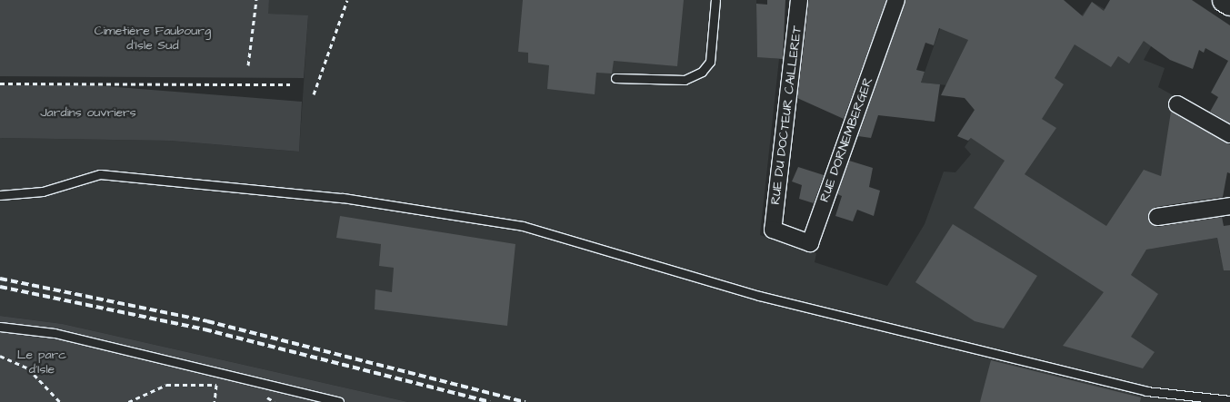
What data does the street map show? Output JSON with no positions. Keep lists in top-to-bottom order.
{
  "streets": {
    "street": ["RUE DU DOCTEUR CAILLERET", "RUE DORNEMBERGER"]
  },
  "crossings": [
    ["RUE DU DOCTEUR CAILLERET", "RUE DORNEMBERGER"]
  ],
  "parks": ["Cimetière Faubourg d'Isle Sud", "Jardins ouvriers", "Le parc d'Isle"]
}
